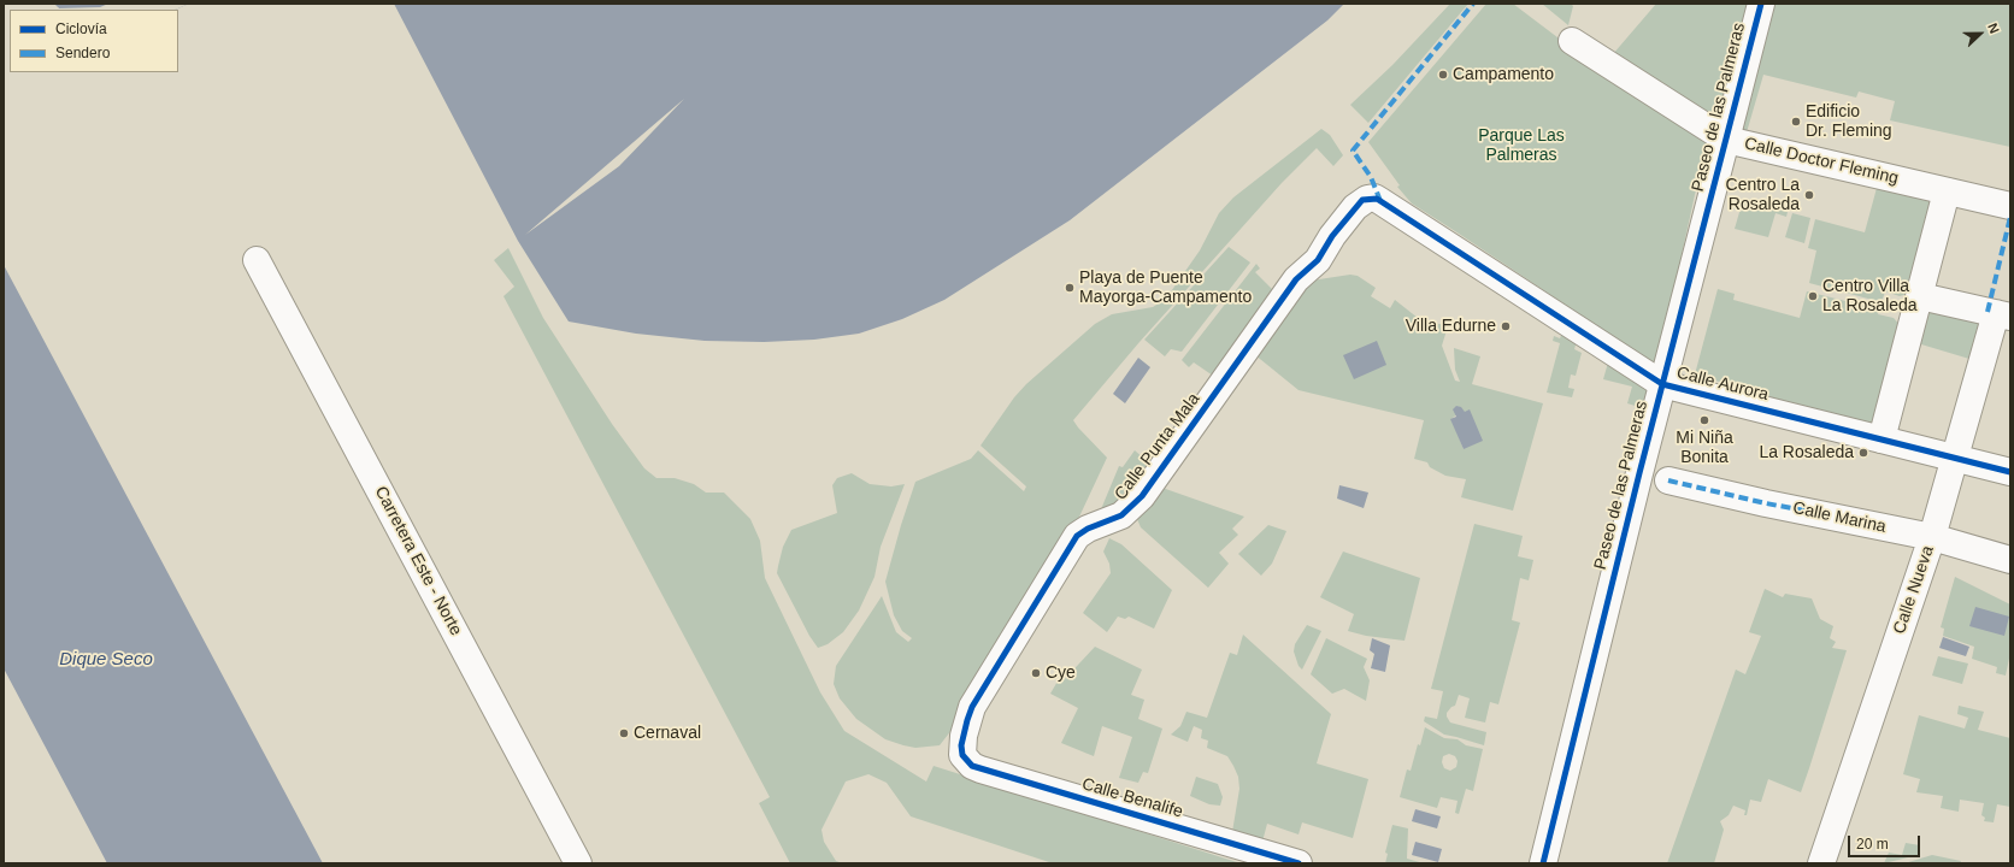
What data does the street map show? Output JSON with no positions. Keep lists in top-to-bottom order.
{
  "streets": {
    "street": [
      "Paseo de las Palmeras",
      "Calle Doctor Fleming",
      "Calle Aurora",
      "Calle Punta Mala",
      "Calle Marina",
      "Carretera Este - Norte",
      "Calle Nueva",
      "Calle Benalife"
    ]
  },
  "crossings": [
    ["Paseo de las Palmeras", "Calle Doctor Fleming"],
    ["Paseo de las Palmeras", "Calle Aurora"],
    ["Calle Aurora", "Calle Punta Mala"],
    ["Calle Aurora", "Calle Nueva"],
    ["Calle Punta Mala", "Calle Benalife"],
    ["Calle Marina", "Calle Nueva"]
  ],
  "water": ["Dique Seco"],
  "parks": ["Parque Las Palmeras"],
  "places": [
    "Campamento",
    "Edificio Dr. Fleming",
    "Centro La Rosaleda",
    "Playa de Puente Mayorga-Campamento",
    "Centro Villa La Rosaleda",
    "Villa Edurne",
    "Mi Niña Bonita",
    "La Rosaleda",
    "Cye",
    "Cernaval"
  ],
  "legend": ["Ciclovía", "Sendero"],
  "scale_bar": "20 m",
  "north": "right"
}
